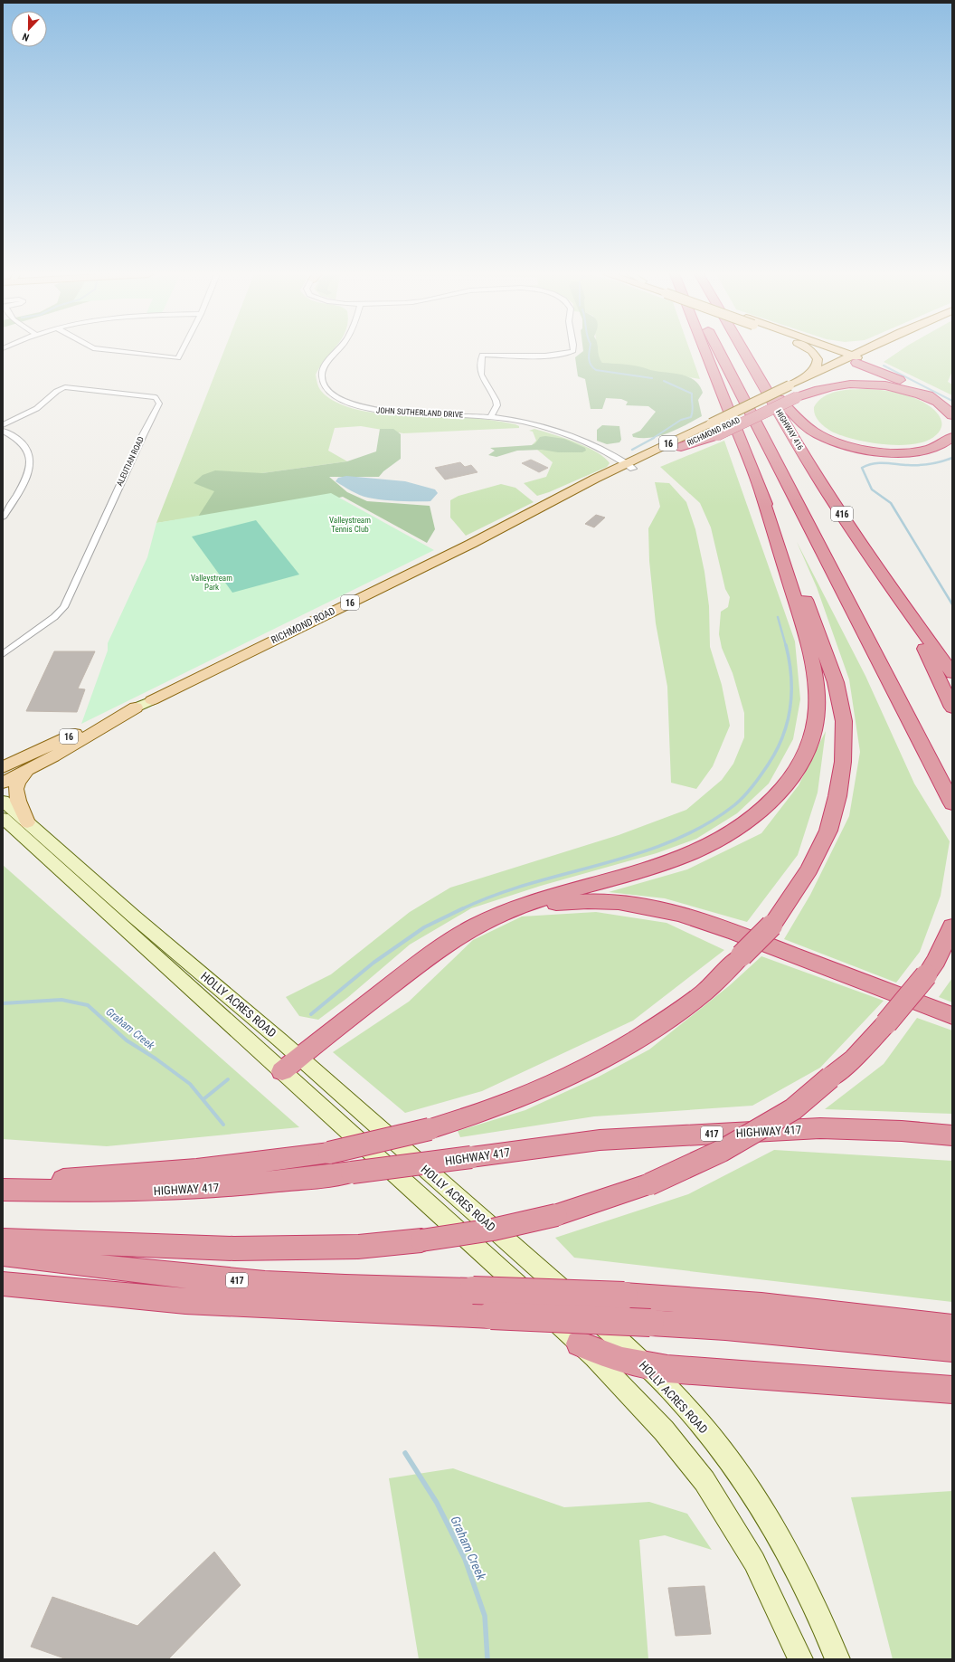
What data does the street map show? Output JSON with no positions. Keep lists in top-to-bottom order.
{
  "streets": {
    "highway": [
      "HIGHWAY 416",
      "416",
      "HIGHWAY 417",
      "417"
    ],
    "main road": ["RICHMOND ROAD", "16", "HOLLY ACRES ROAD"],
    "street": ["JOHN SUTHERLAND DRIVE", "ALEUTIAN ROAD"]
  },
  "crossings": [
    ["JOHN SUTHERLAND DRIVE", "RICHMOND ROAD"]
  ],
  "water": ["Graham Creek"],
  "parks": ["Valleystream Tennis Club", "Valleystream Park"],
  "north": "bottom"
}
